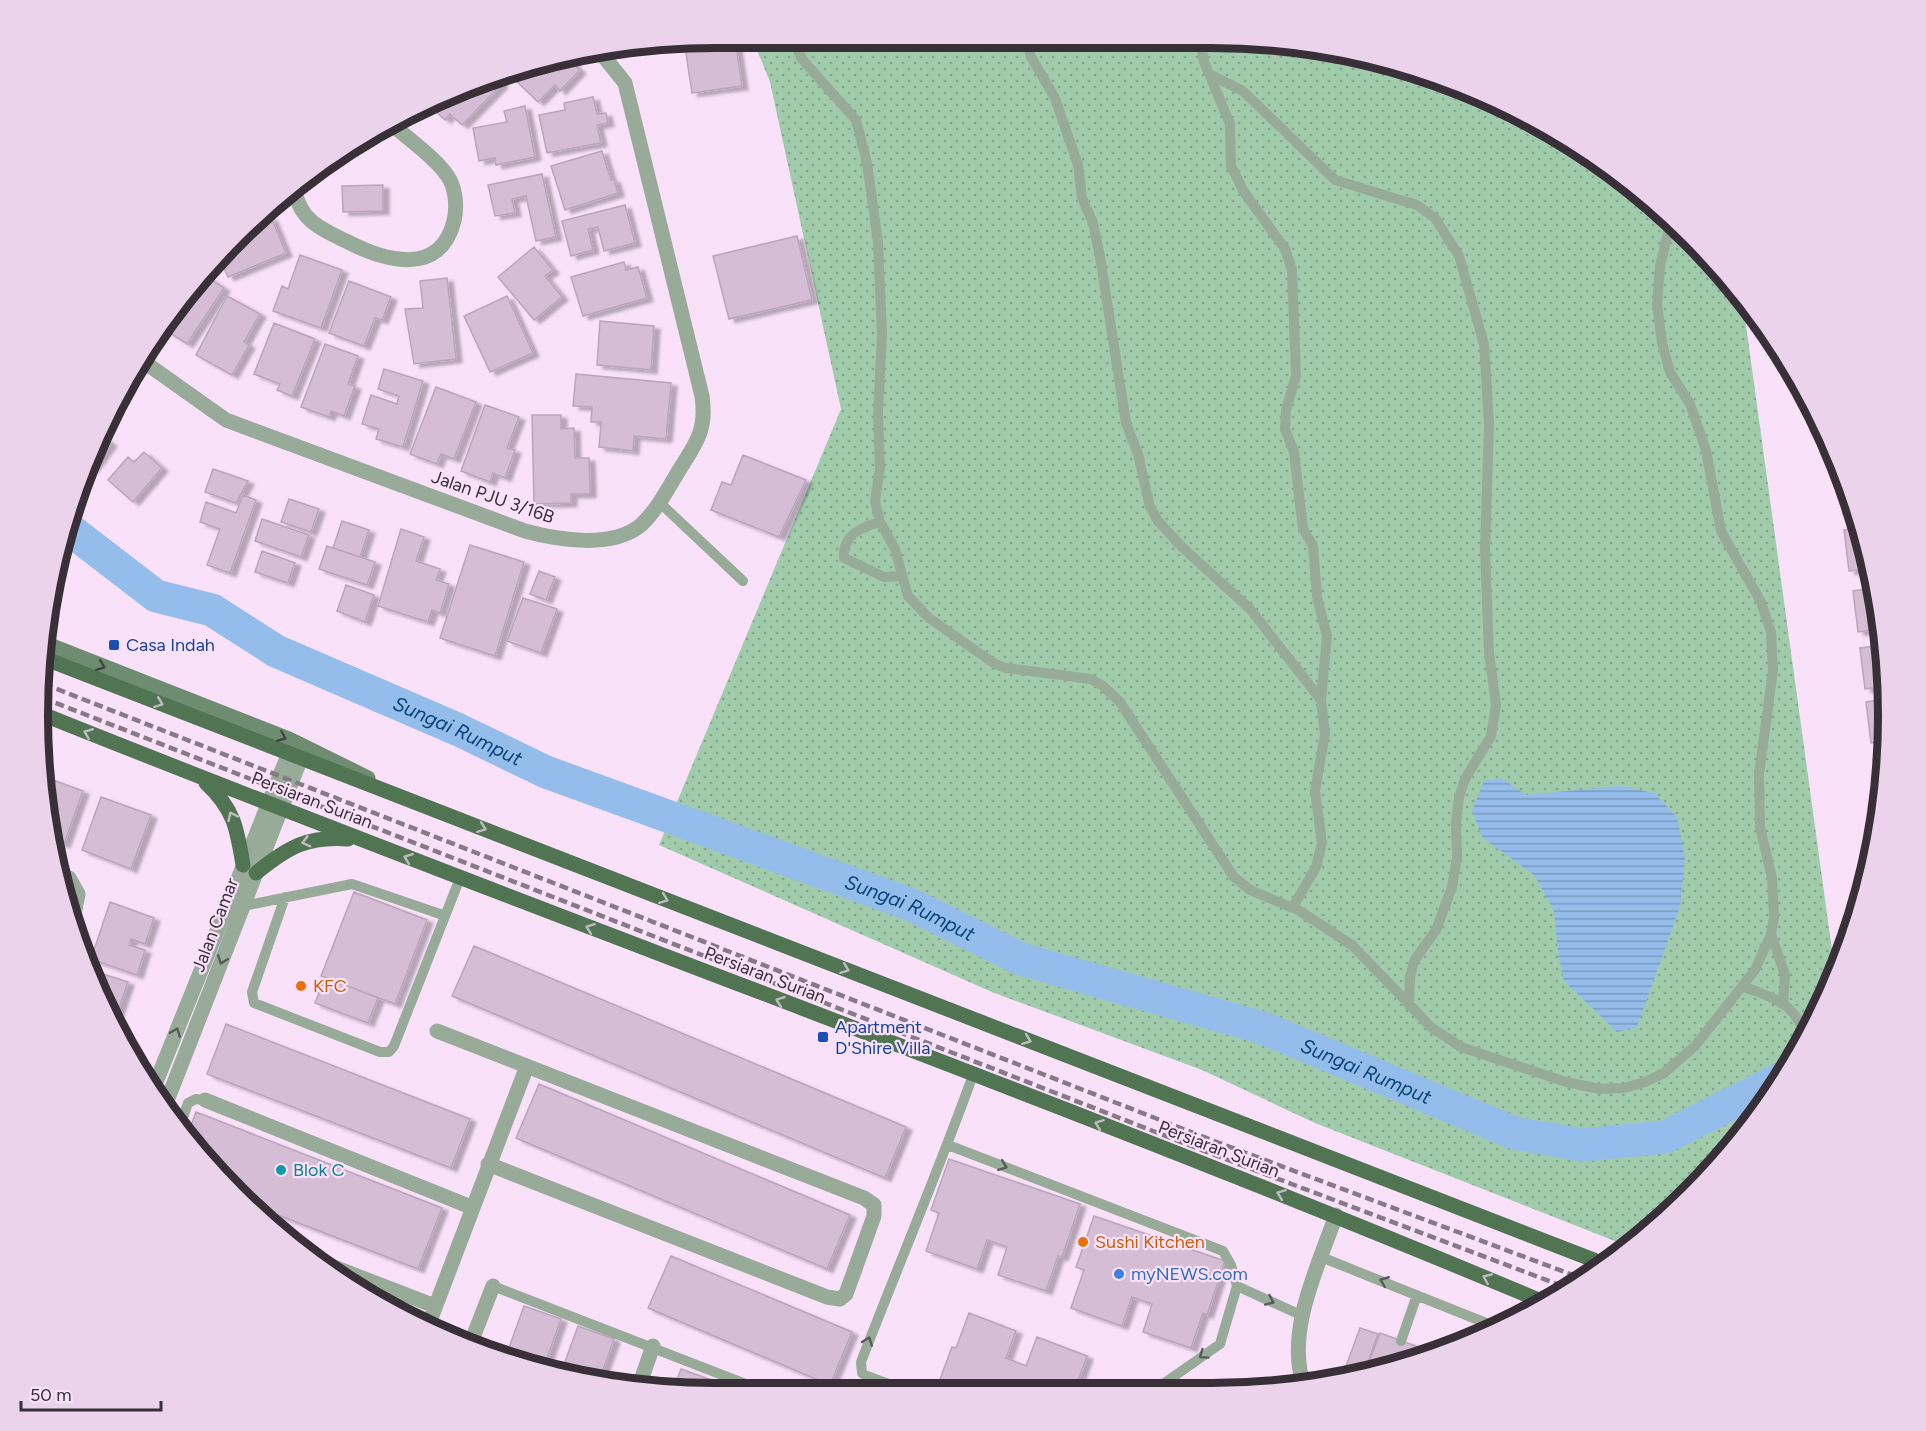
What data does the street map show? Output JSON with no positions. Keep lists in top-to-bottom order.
{
  "streets": {
    "main road": ["Persiaran Surian"],
    "street": ["Jalan PJU 3/16B", "Jalan Camar"]
  },
  "crossings": [
    ["Persiaran Surian", "Jalan Camar"]
  ],
  "water": ["Sungai Rumput"],
  "places": {
    "transit": ["Casa Indah", "Apartment D'Shire Villa"],
    "other": [
      "KFC",
      "Blok C",
      "Sushi Kitchen",
      "myNEWS.com"
    ]
  },
  "scale_bar": "50 m"
}
